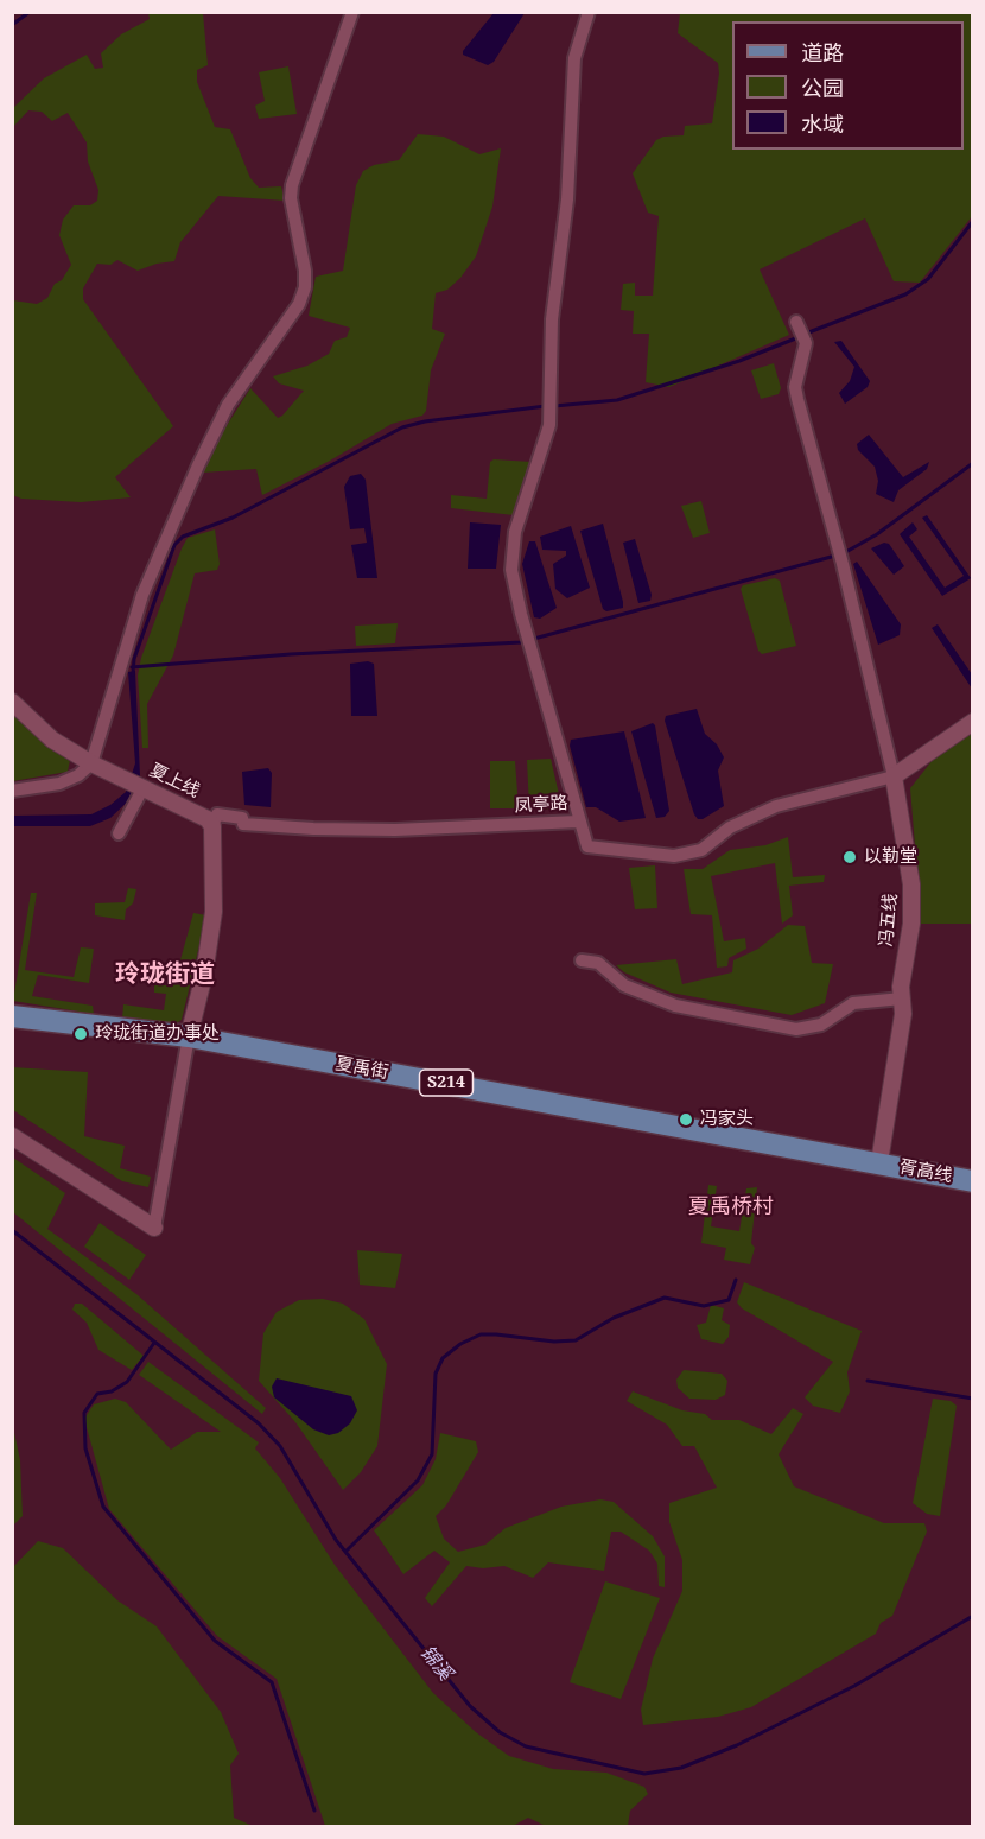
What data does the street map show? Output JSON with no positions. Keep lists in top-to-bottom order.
{
  "streets": {
    "main road": ["夏禹街", "S214", "胥高线"],
    "street": ["夏上线", "凤亭路", "冯五线"]
  },
  "crossings": [
    ["夏上线", "凤亭路"],
    ["凤亭路", "冯五线"],
    ["冯五线", "夏禹街"],
    ["冯五线", "胥高线"],
    ["夏禹街", "胥高线"]
  ],
  "districts": ["玲珑街道", "夏禹桥村"],
  "water": ["锦溪"],
  "places": ["以勒堂", "玲珑街道办事处", "冯家头"],
  "legend": ["道路", "公园", "水域"]
}
